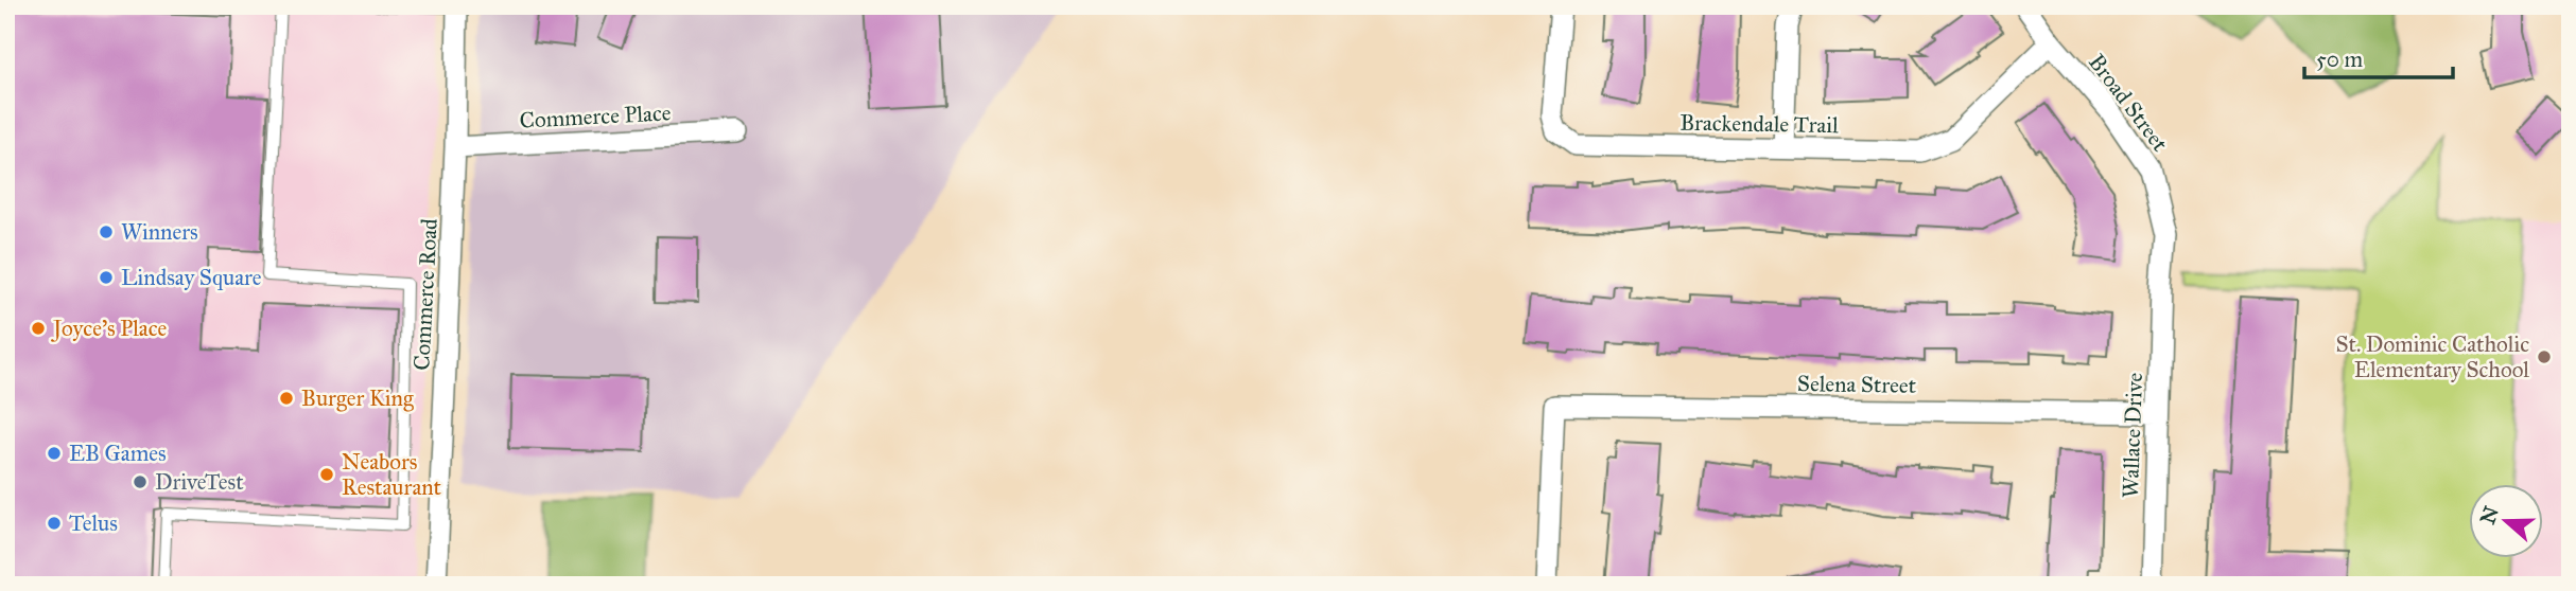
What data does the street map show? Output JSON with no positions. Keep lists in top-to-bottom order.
{
  "streets": {
    "street": [
      "Broad Street",
      "Commerce Place",
      "Brackendale Trail",
      "Commerce Road",
      "Selena Street",
      "Wallace Drive"
    ]
  },
  "crossings": [
    ["Broad Street", "Brackendale Trail"],
    ["Broad Street", "Wallace Drive"],
    ["Commerce Place", "Commerce Road"],
    ["Selena Street", "Wallace Drive"]
  ],
  "places": [
    "Winners",
    "Lindsay Square",
    "Joyce's Place",
    "St. Dominic Catholic Elementary School",
    "Burger King",
    "EB Games",
    "Neabors Restaurant",
    "DriveTest",
    "Telus"
  ],
  "scale_bar": "50 m",
  "north": "left"
}
